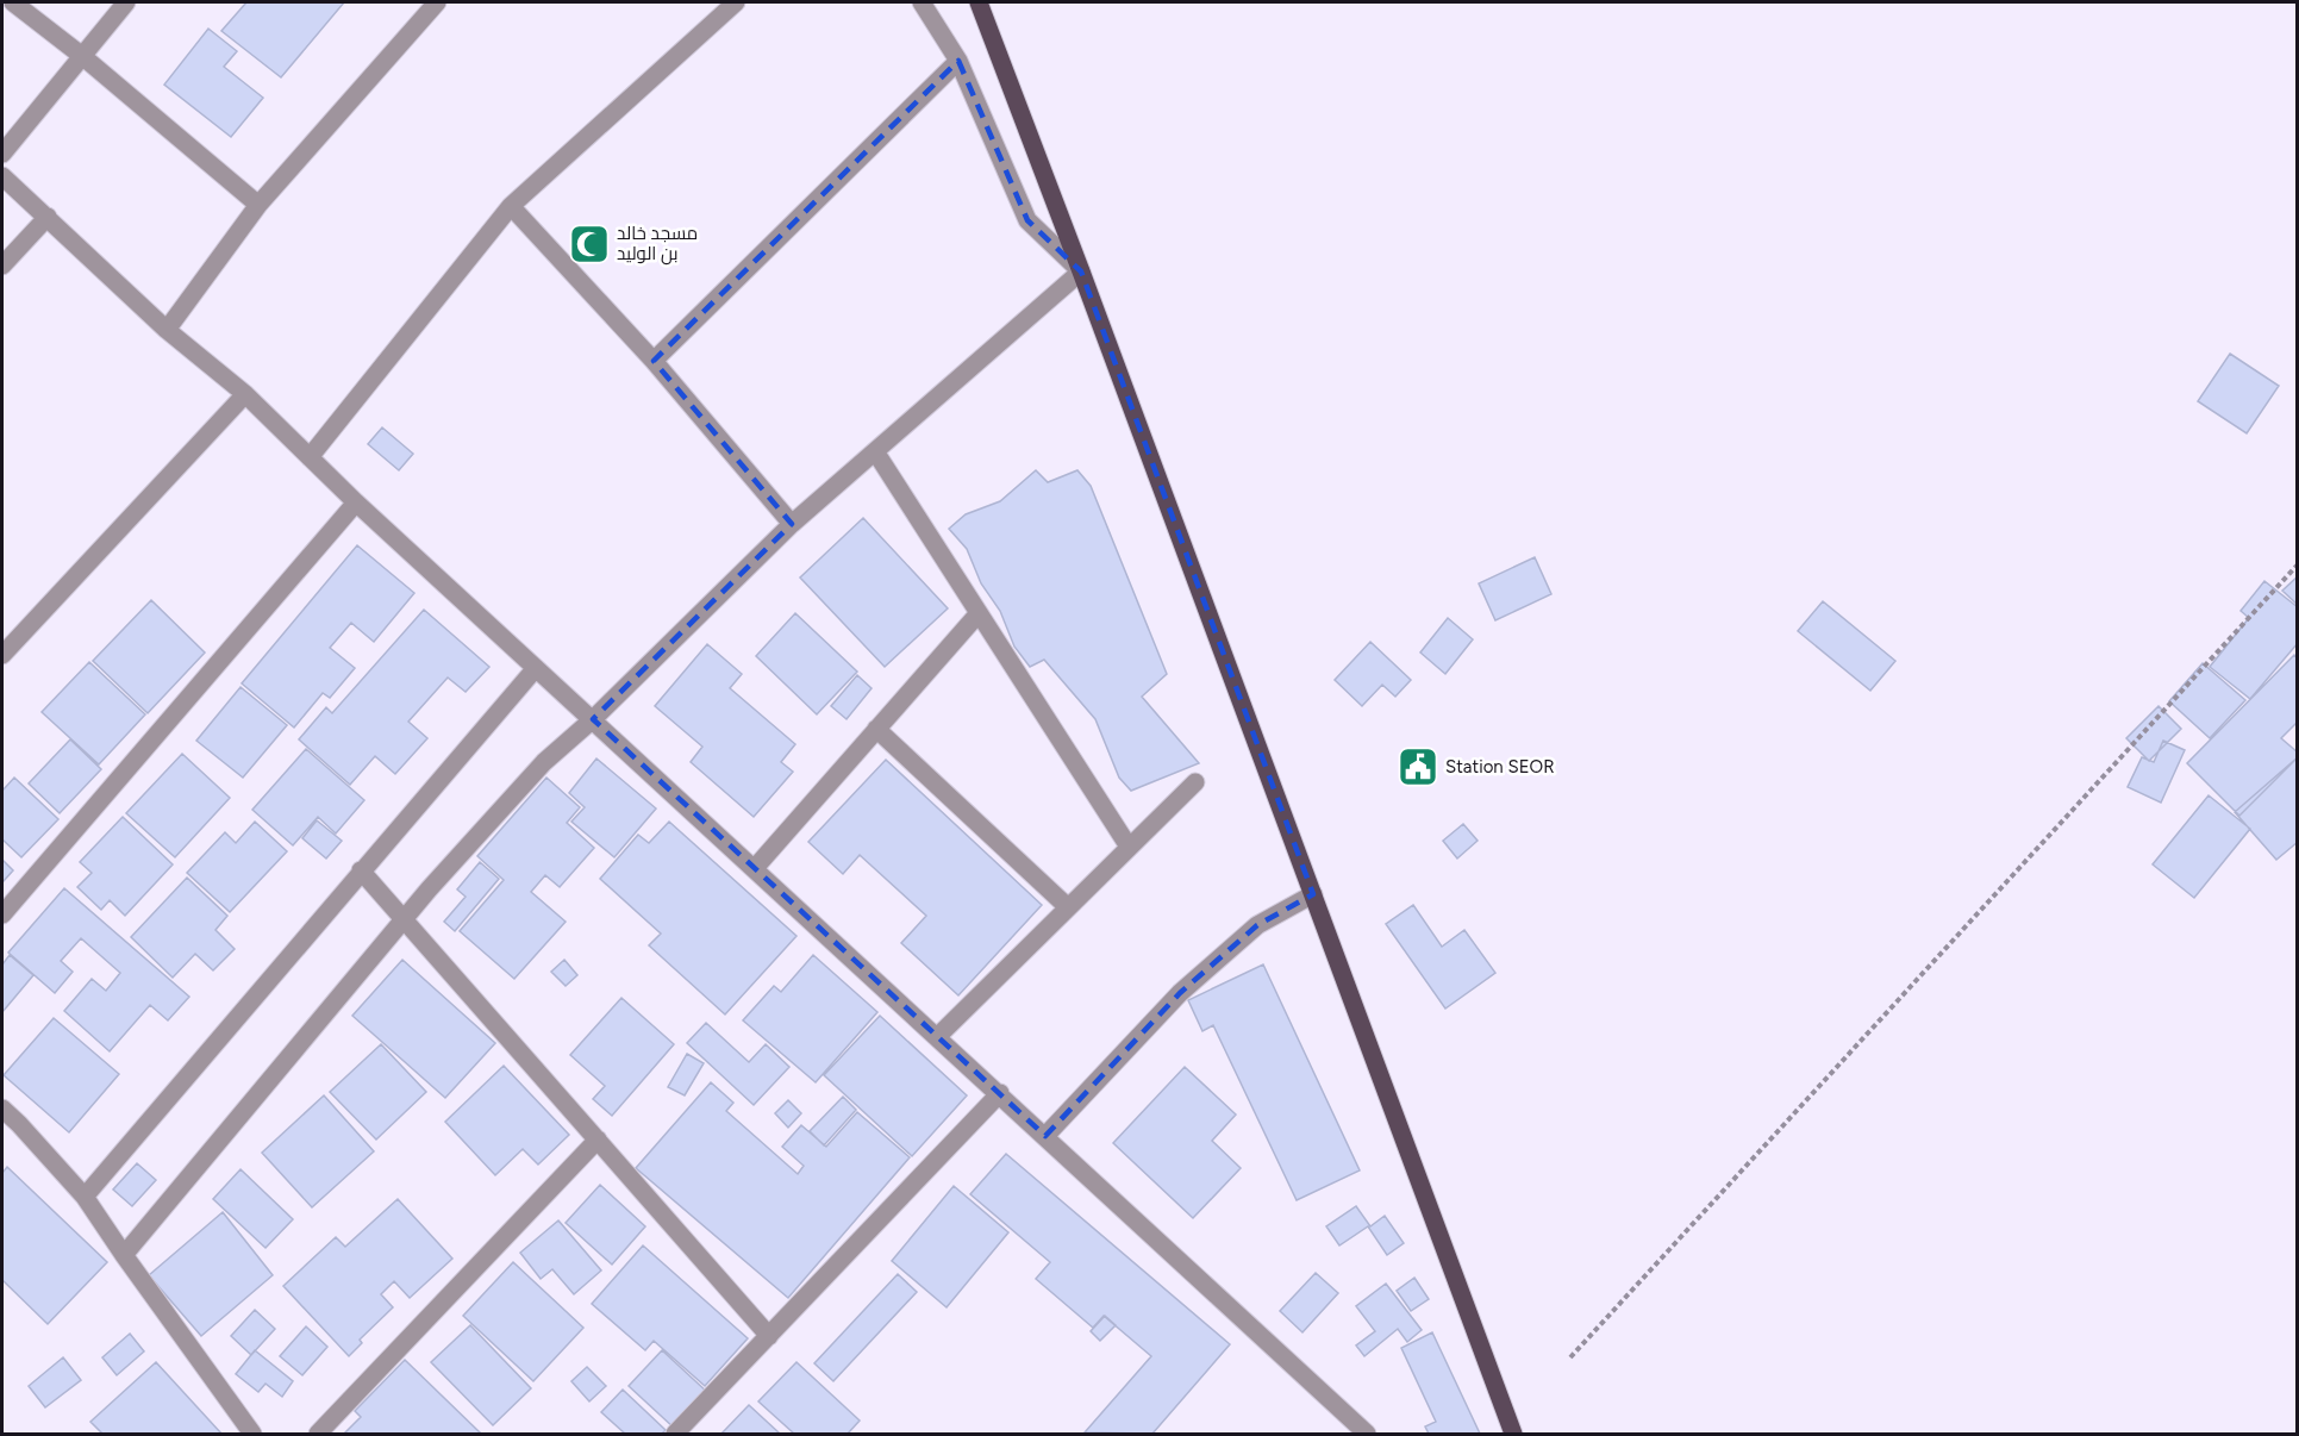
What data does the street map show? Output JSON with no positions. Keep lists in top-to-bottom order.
{
  "places": {
    "mosque": ["مسجد خالد بن الوليد"],
    "public building": ["Station SEOR"]
  }
}
